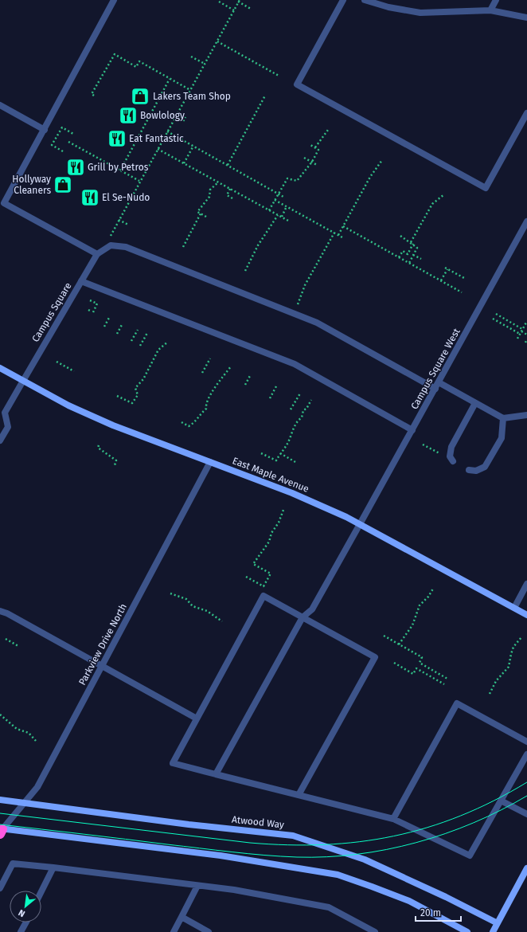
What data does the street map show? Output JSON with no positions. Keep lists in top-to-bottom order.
{
  "streets": {
    "street": [
      "Campus Square",
      "Campus Square West",
      "East Maple Avenue",
      "Parkview Drive North",
      "Atwood Way"
    ]
  },
  "crossings": [
    ["Campus Square", "East Maple Avenue"],
    ["Campus Square West", "East Maple Avenue"],
    ["East Maple Avenue", "Parkview Drive North"],
    ["Parkview Drive North", "Atwood Way"]
  ],
  "places": {
    "shop": ["Lakers Team Shop", "Hollyway Cleaners"],
    "restaurant": [
      "Bowlology",
      "Eat Fantastic",
      "Grill by Petros",
      "El Se-Nudo"
    ]
  },
  "scale_bar": "20 m",
  "north": "bottom left"
}
